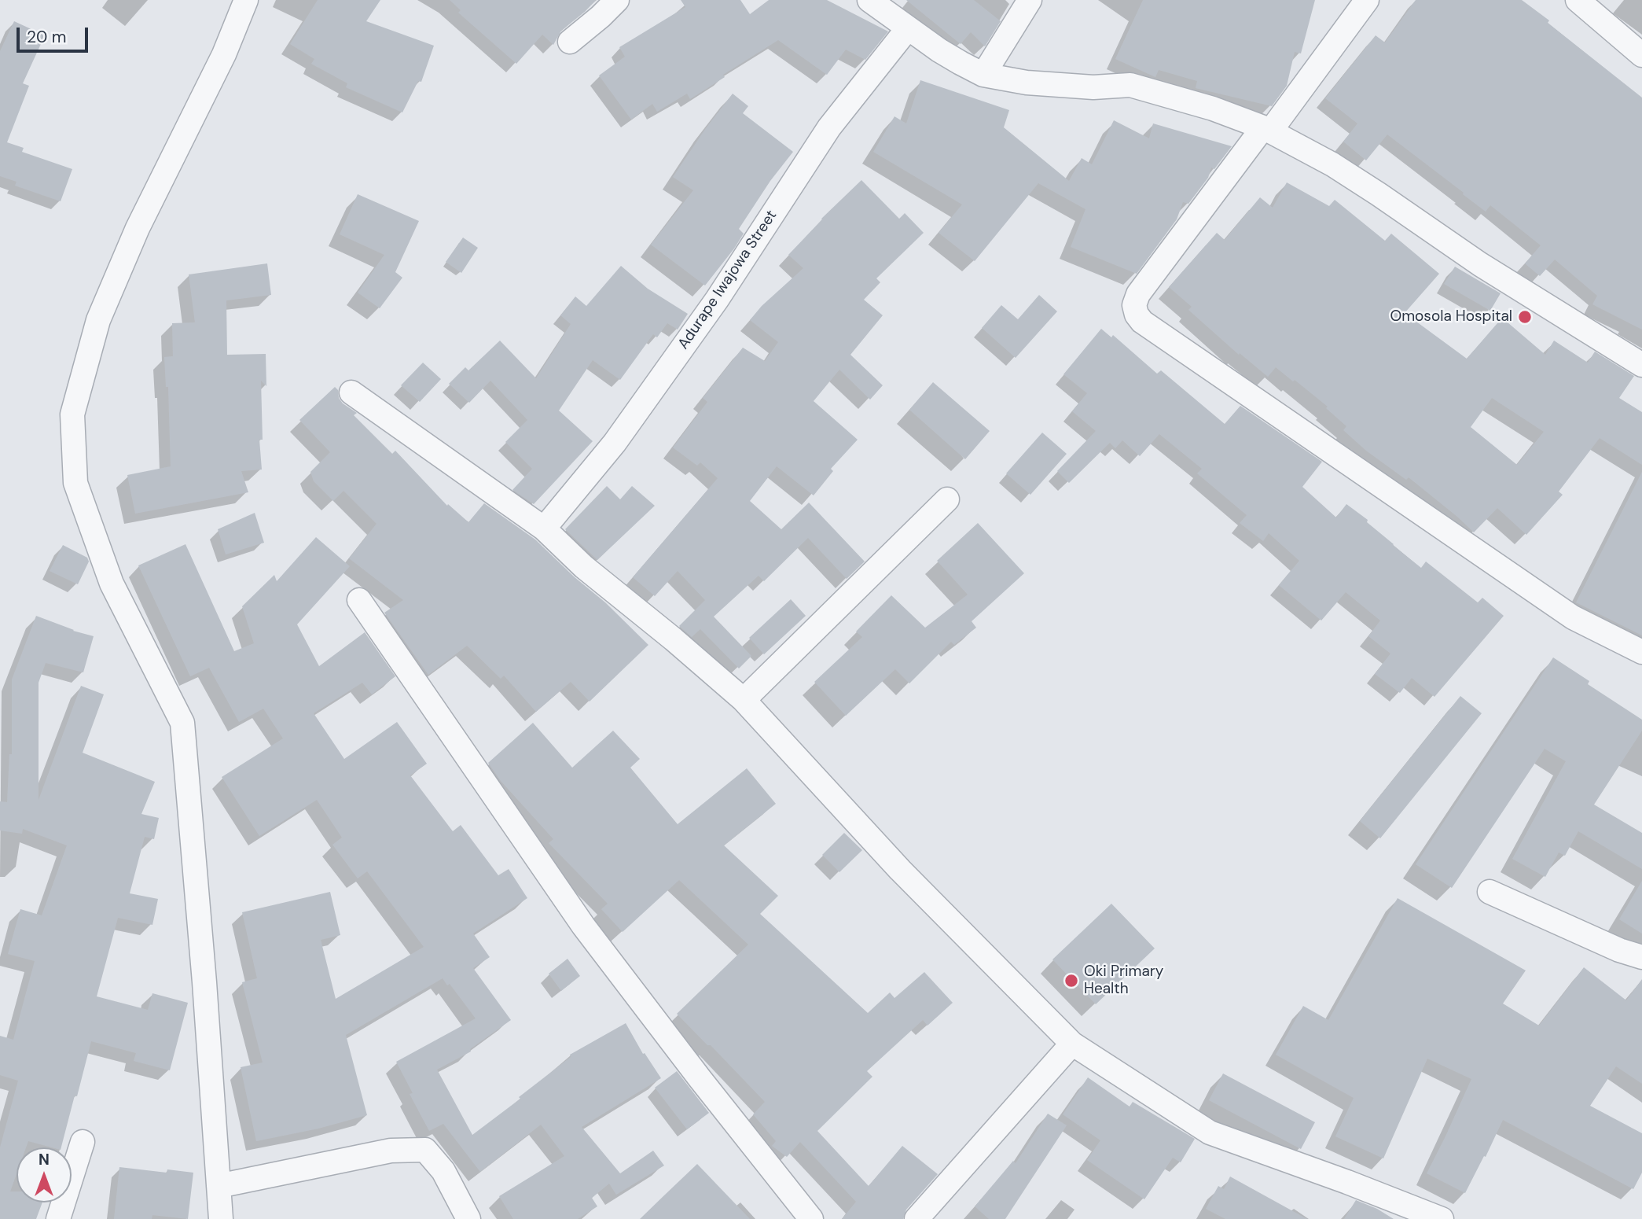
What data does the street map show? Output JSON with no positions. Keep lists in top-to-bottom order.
{
  "streets": {
    "street": ["Adurape Iwajowa Street"]
  },
  "places": ["Omosola Hospital", "Oki Primary Health"],
  "scale_bar": "20 m",
  "north": "top"
}
